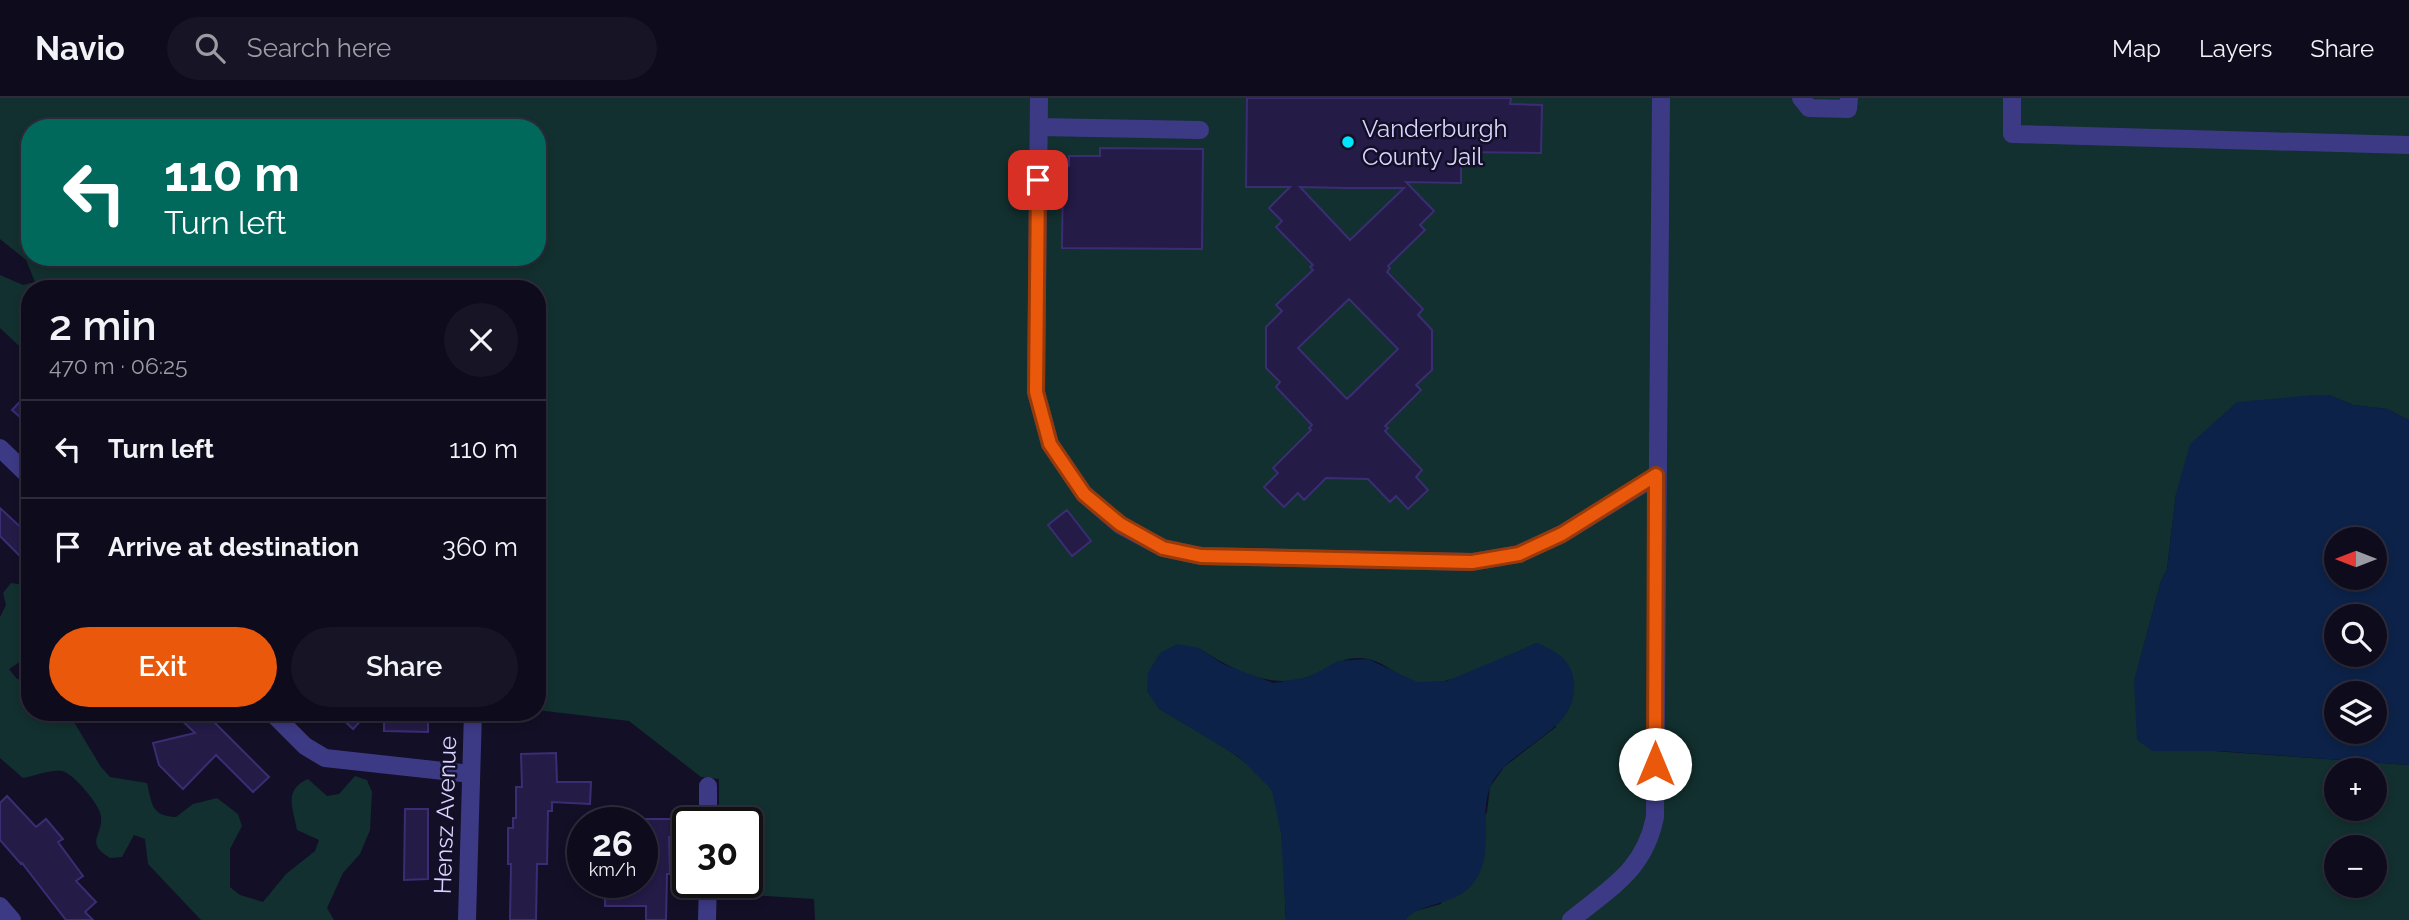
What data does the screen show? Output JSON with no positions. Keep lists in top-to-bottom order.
{
  "streets": {
    "street": ["Hensz Avenue"]
  },
  "places": ["Vanderburgh County Jail"],
  "north": "left",
  "page": {
    "header": "Navio",
    "search": "Search here",
    "nav": ["Map", "Layers", "Share"],
    "turn": ["110 m", "Turn left"],
    "heading": ["2 min", "470 m · 06:25"],
    "list": [
      {
        "name": "Turn left",
        "value": "110 m"
      },
      {
        "name": "Arrive at destination",
        "value": "360 m"
      }
    ],
    "map_buttons": ["+", "−"],
    "buttons": ["Exit", "Share"],
    "speed": "26 km/h",
    "limit": "30"
  }
}
